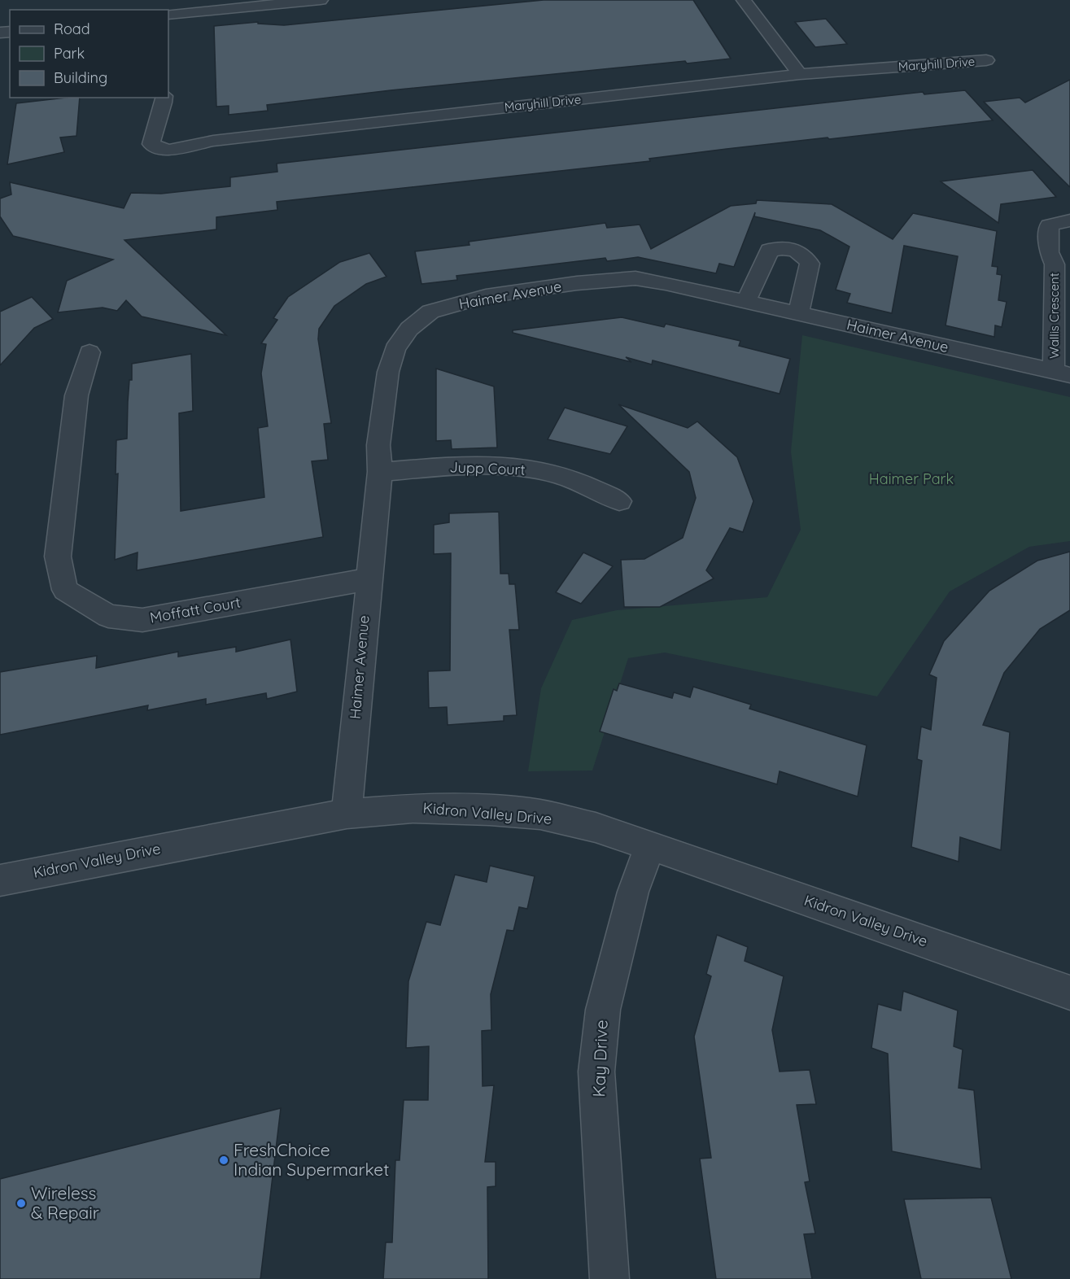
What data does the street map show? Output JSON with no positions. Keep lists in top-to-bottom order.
{
  "streets": {
    "street": [
      "Maryhill Drive",
      "Haimer Avenue",
      "Wallis Crescent",
      "Jupp Court",
      "Moffatt Court",
      "Kidron Valley Drive",
      "Kay Drive"
    ]
  },
  "crossings": [
    ["Haimer Avenue", "Wallis Crescent"],
    ["Haimer Avenue", "Jupp Court"],
    ["Haimer Avenue", "Moffatt Court"],
    ["Haimer Avenue", "Kidron Valley Drive"],
    ["Kidron Valley Drive", "Kay Drive"]
  ],
  "parks": ["Haimer Park"],
  "places": ["FreshChoice Indian Supermarket", "Wireless & Repair"],
  "legend": ["Road", "Park", "Building"]
}
